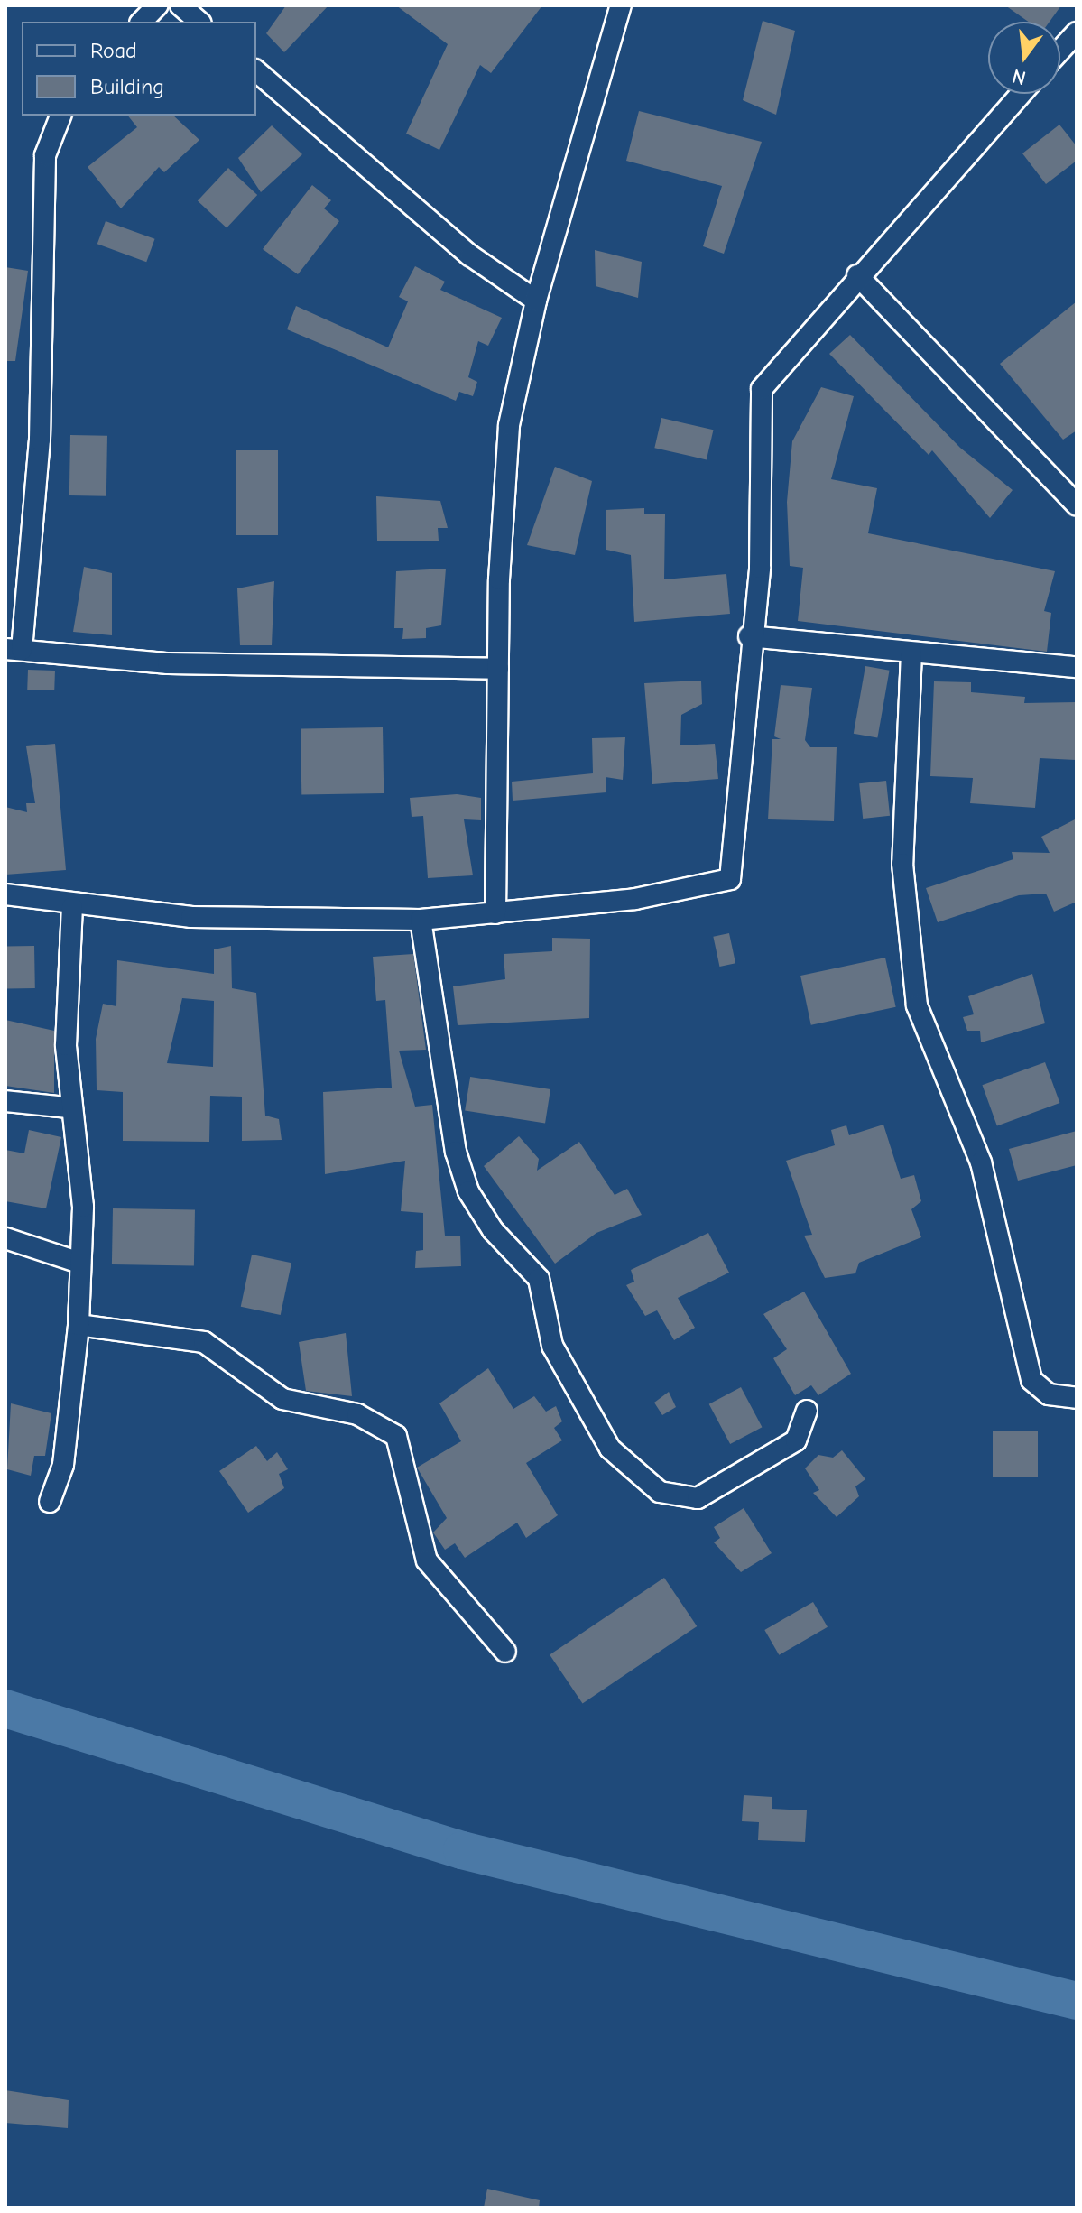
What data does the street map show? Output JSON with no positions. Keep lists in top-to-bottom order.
{
  "legend": ["Road", "Building"],
  "north": "bottom"
}
